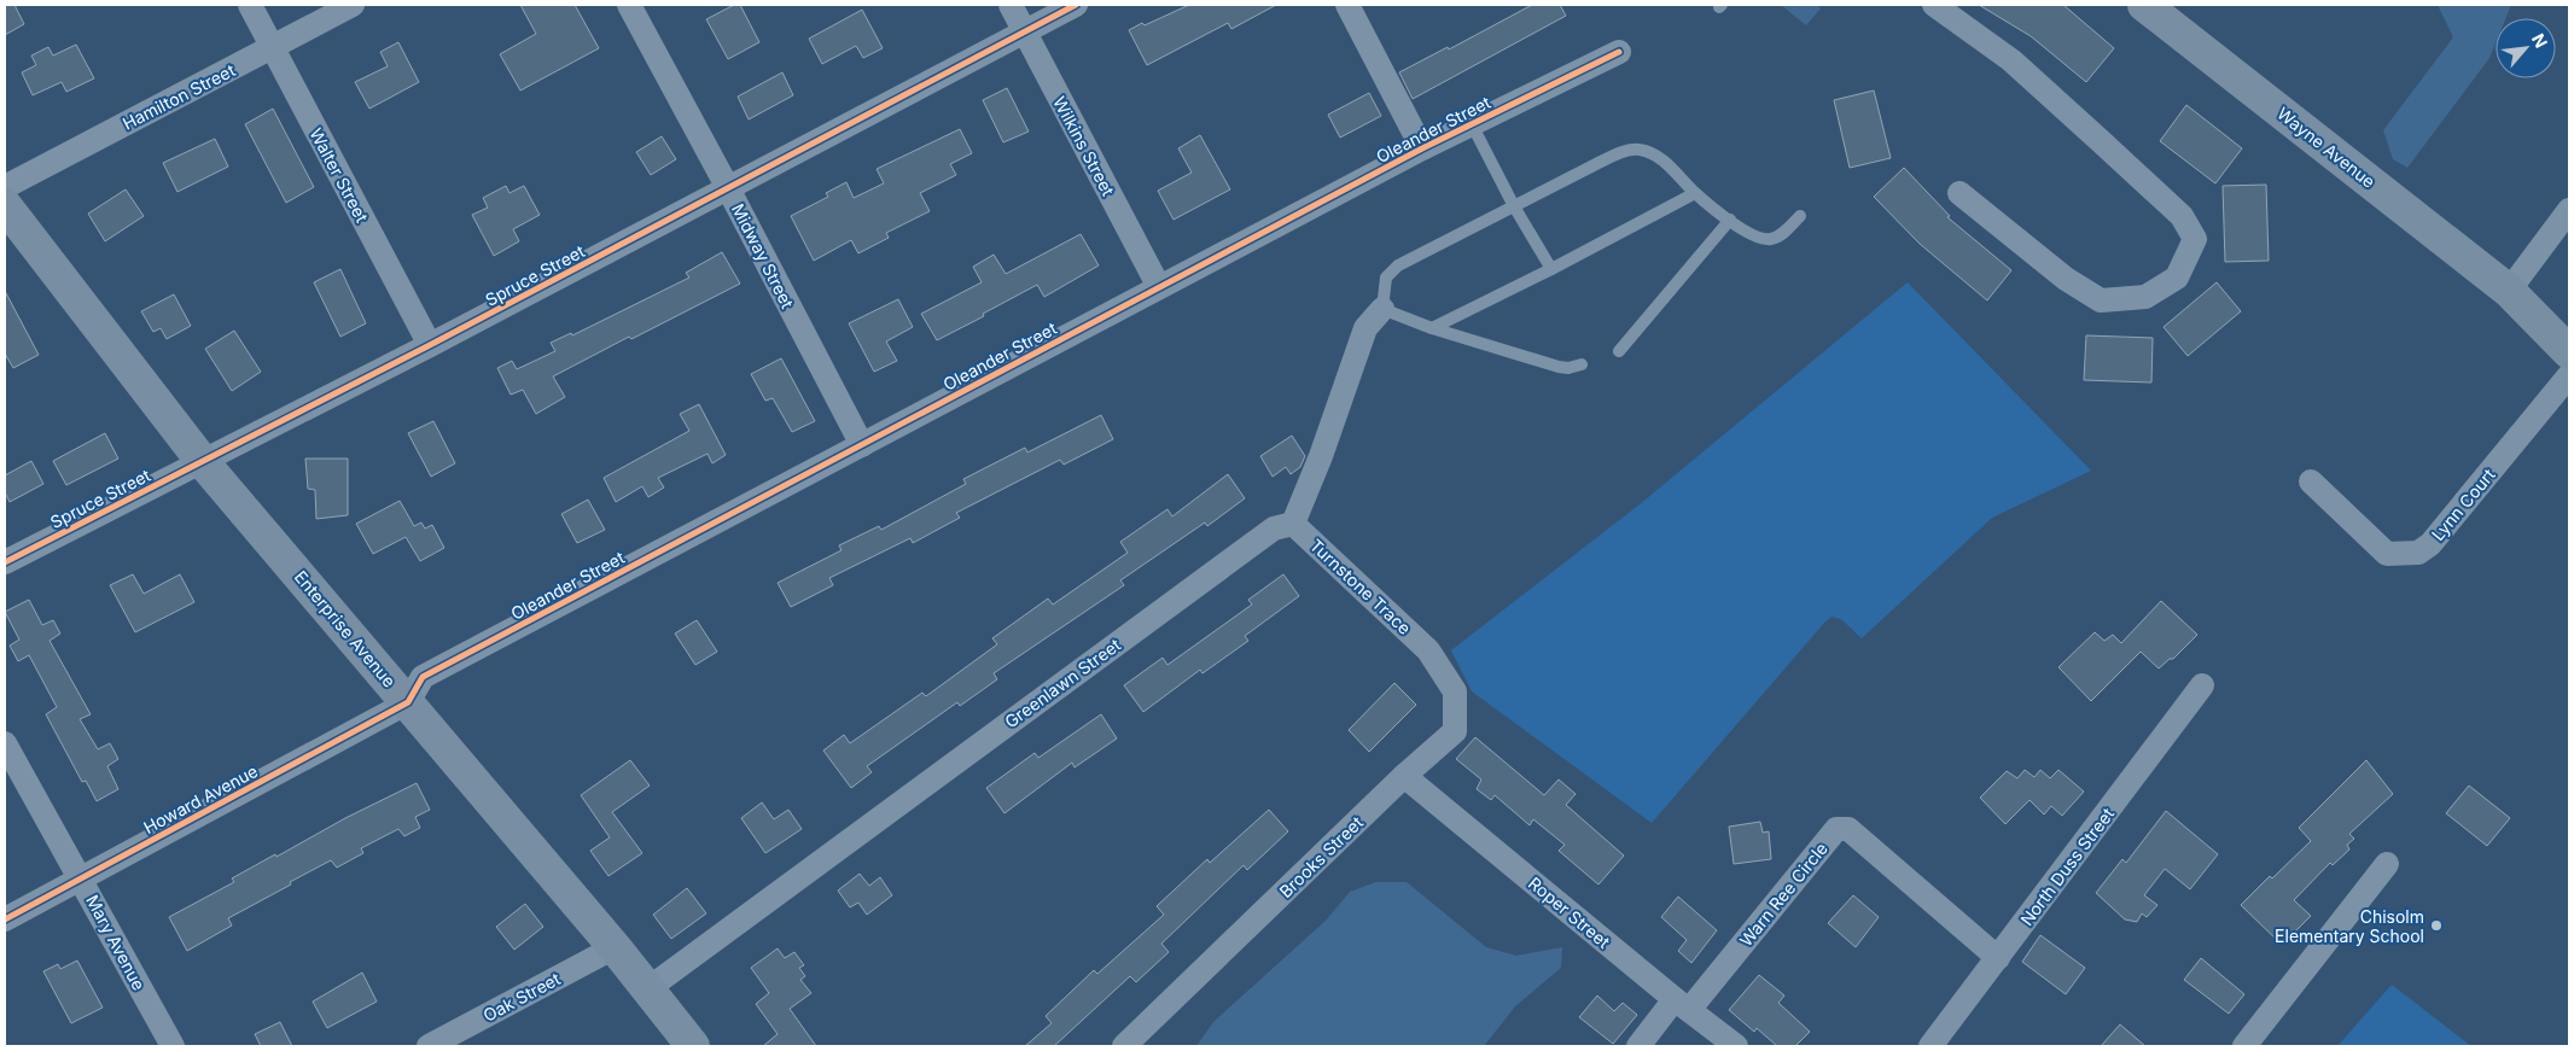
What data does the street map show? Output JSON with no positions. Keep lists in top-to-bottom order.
{
  "streets": {
    "street": [
      "Hamilton Street",
      "Oleander Street",
      "Wilkins Street",
      "Wayne Avenue",
      "Walter Street",
      "Midway Street",
      "Spruce Street",
      "Lynn Court",
      "Turnstone Trace",
      "Enterprise Avenue",
      "Greenlawn Street",
      "Howard Avenue",
      "Brooks Street",
      "North Duss Street",
      "Warn Ree Circle",
      "Roper Street",
      "Mary Avenue",
      "Oak Street"
    ]
  },
  "crossings": [
    ["Hamilton Street", "Walter Street"],
    ["Oleander Street", "Wilkins Street"],
    ["Oleander Street", "Midway Street"],
    ["Oleander Street", "Enterprise Avenue"],
    ["Oleander Street", "Howard Avenue"],
    ["Wilkins Street", "Spruce Street"],
    ["Walter Street", "Spruce Street"],
    ["Midway Street", "Spruce Street"],
    ["Spruce Street", "Enterprise Avenue"],
    ["Turnstone Trace", "Greenlawn Street"],
    ["Turnstone Trace", "Brooks Street"],
    ["Enterprise Avenue", "Greenlawn Street"],
    ["Enterprise Avenue", "Howard Avenue"],
    ["Enterprise Avenue", "Oak Street"],
    ["Howard Avenue", "Mary Avenue"],
    ["Brooks Street", "Roper Street"],
    ["North Duss Street", "Warn Ree Circle"],
    ["Warn Ree Circle", "Roper Street"]
  ],
  "places": ["Chisolm Elementary School"],
  "north": "top right"
}
